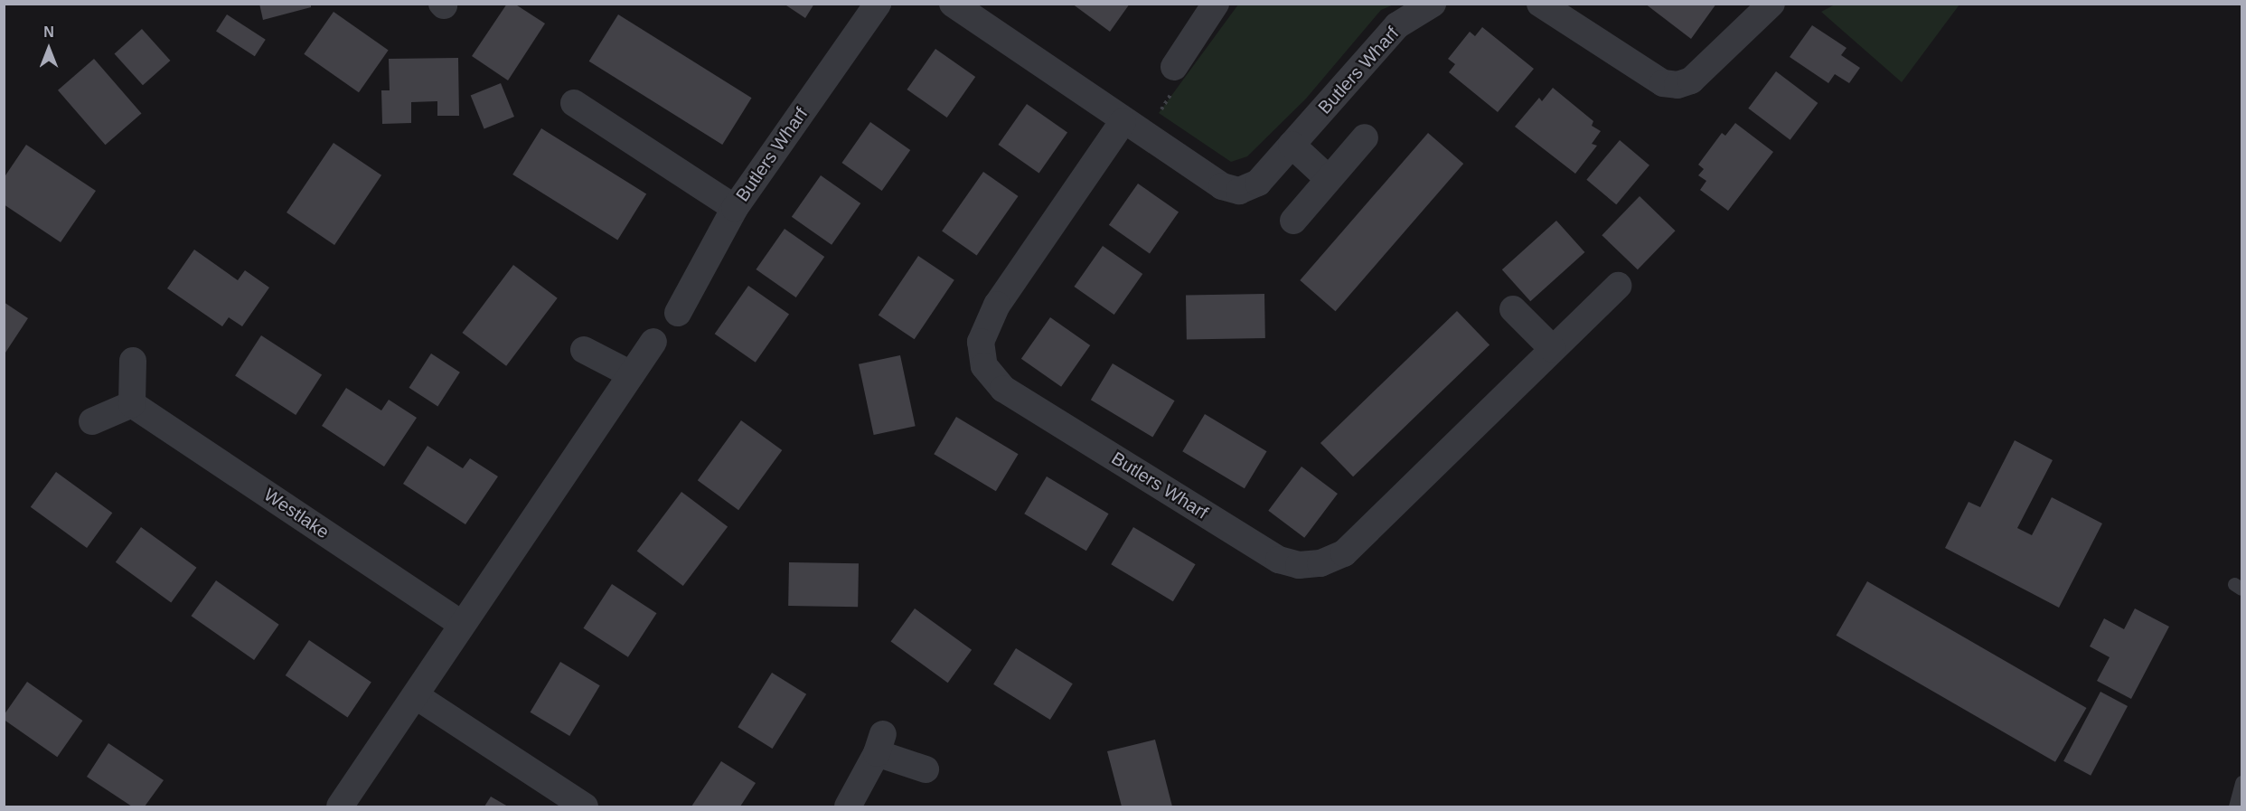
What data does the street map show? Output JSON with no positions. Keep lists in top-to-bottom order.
{
  "streets": {
    "street": ["Butlers Wharf", "Westlake"]
  },
  "north": "top"
}
